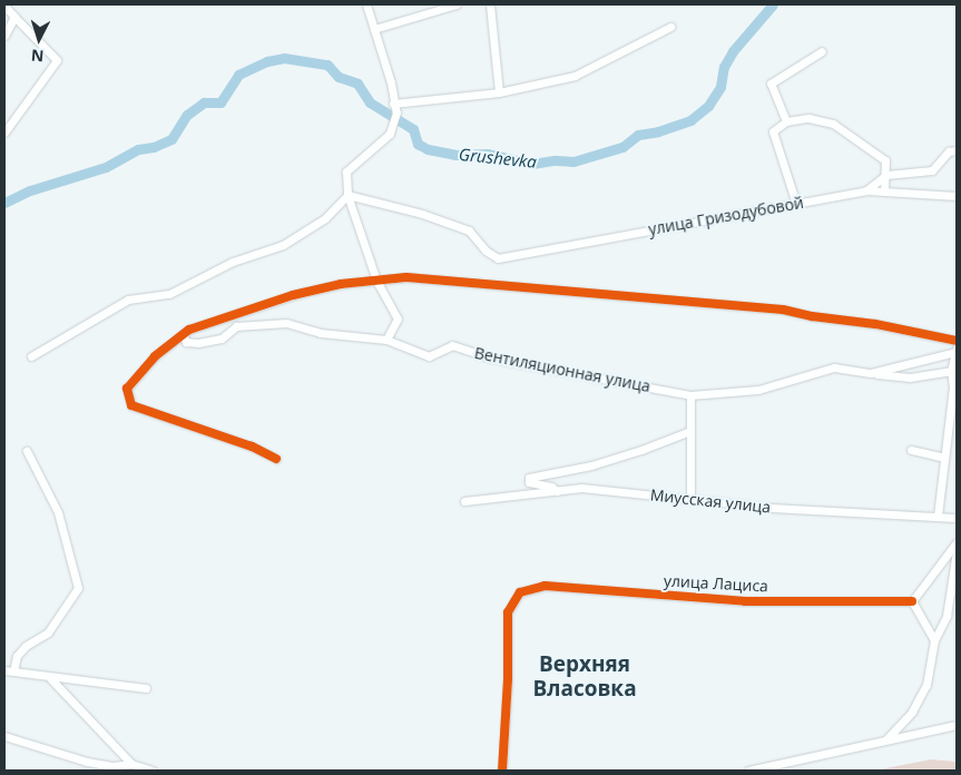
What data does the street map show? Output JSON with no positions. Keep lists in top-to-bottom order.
{
  "streets": {
    "street": [
      "улица Гризодубовой",
      "Вентиляционная улица",
      "Миусская улица",
      "улица Лациса"
    ]
  },
  "districts": ["Верхняя Власовка"],
  "water": ["Grushevka"],
  "north": "bottom"
}
